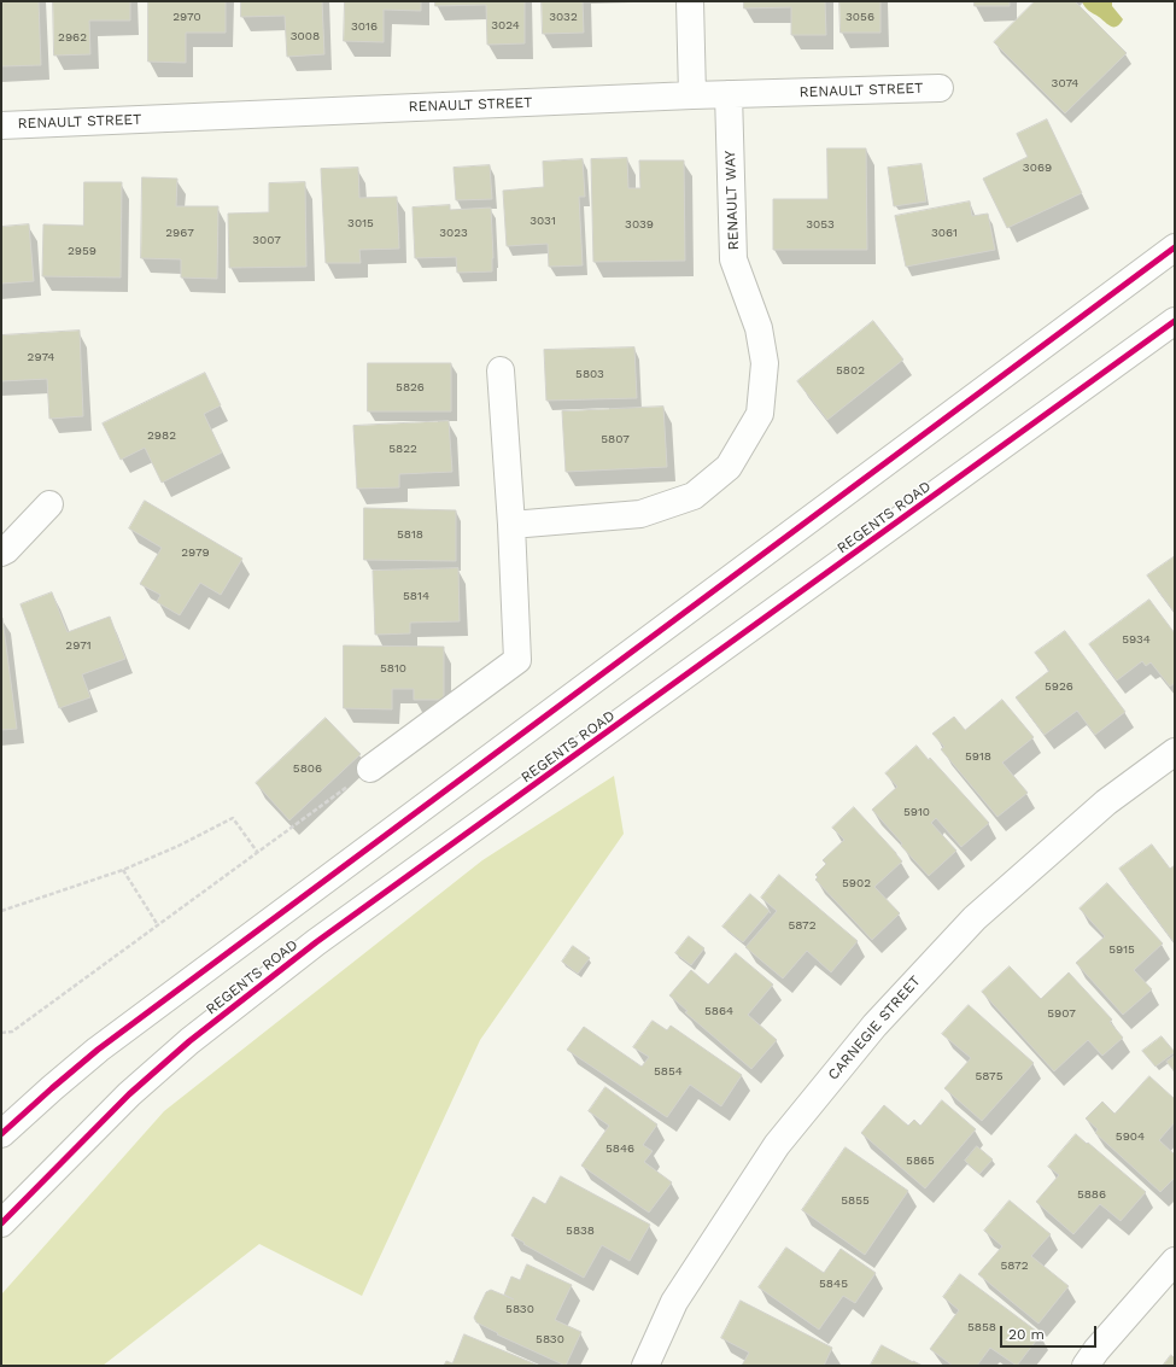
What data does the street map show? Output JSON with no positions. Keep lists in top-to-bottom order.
{
  "streets": {
    "street": [
      "RENAULT STREET",
      "RENAULT WAY",
      "REGENTS ROAD",
      "CARNEGIE STREET"
    ]
  },
  "crossings": [
    ["RENAULT STREET", "RENAULT WAY"]
  ],
  "house_numbers": [
    "2970",
    "3032",
    "3056",
    "3024",
    "3016",
    "3008",
    "2962",
    "3074",
    "3069",
    "3031",
    "3015",
    "3039",
    "3053",
    "2967",
    "3023",
    "3061",
    "3007",
    "2959",
    "2974",
    "5802",
    "5803",
    "5826",
    "2982",
    "5807",
    "5822",
    "5818",
    "2979",
    "5814",
    "5934",
    "2971",
    "5810",
    "5926",
    "5918",
    "5806",
    "5910",
    "5902",
    "5872",
    "5915",
    "5864",
    "5907",
    "5854",
    "5875",
    "5904",
    "5846",
    "5865",
    "5886",
    "5855",
    "5838",
    "5872",
    "5845",
    "5830",
    "5858",
    "5830"
  ],
  "scale_bar": "20 m"
}
